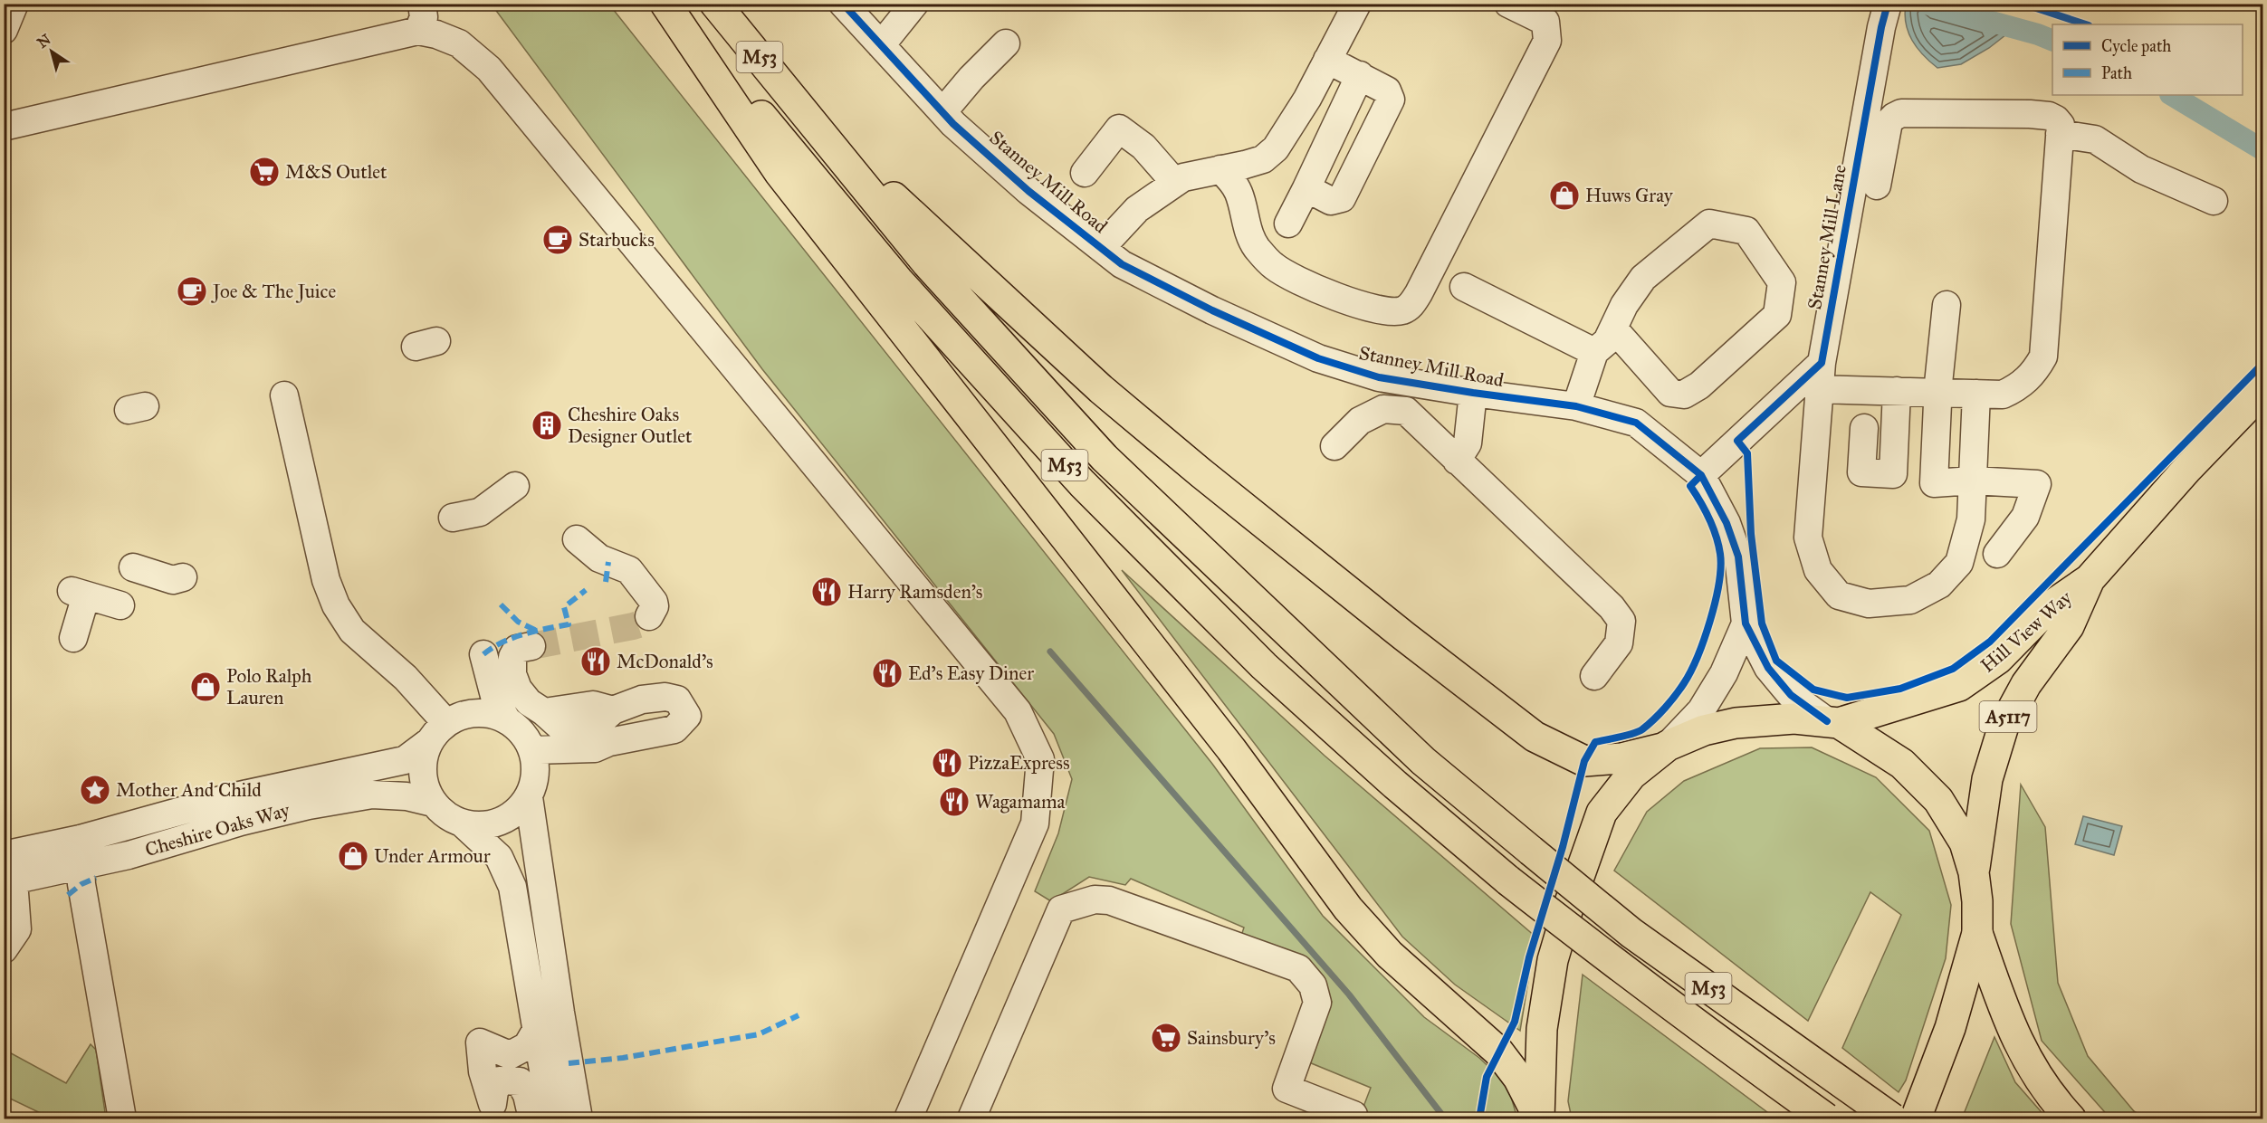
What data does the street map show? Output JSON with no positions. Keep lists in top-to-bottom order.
{
  "streets": {
    "main road": ["M53", "Hill View Way", "A5117"],
    "street": ["Stanney Mill Road", "Stanney Mill Lane", "Cheshire Oaks Way"]
  },
  "crossings": [
    ["Stanney Mill Road", "Hill View Way"]
  ],
  "places": {
    "supermarket": ["M&S Outlet", "Sainsbury's"],
    "shop": ["Huws Gray", "Polo Ralph Lauren", "Under Armour"],
    "cafe": ["Starbucks", "Joe & The Juice"],
    "building": ["Cheshire Oaks Designer Outlet"],
    "restaurant": [
      "Harry Ramsden's",
      "McDonald's",
      "Ed's Easy Diner",
      "PizzaExpress",
      "Wagamama"
    ],
    "place": ["Mother And Child"]
  },
  "legend": ["Cycle path", "Path"],
  "north": "top left"
}
